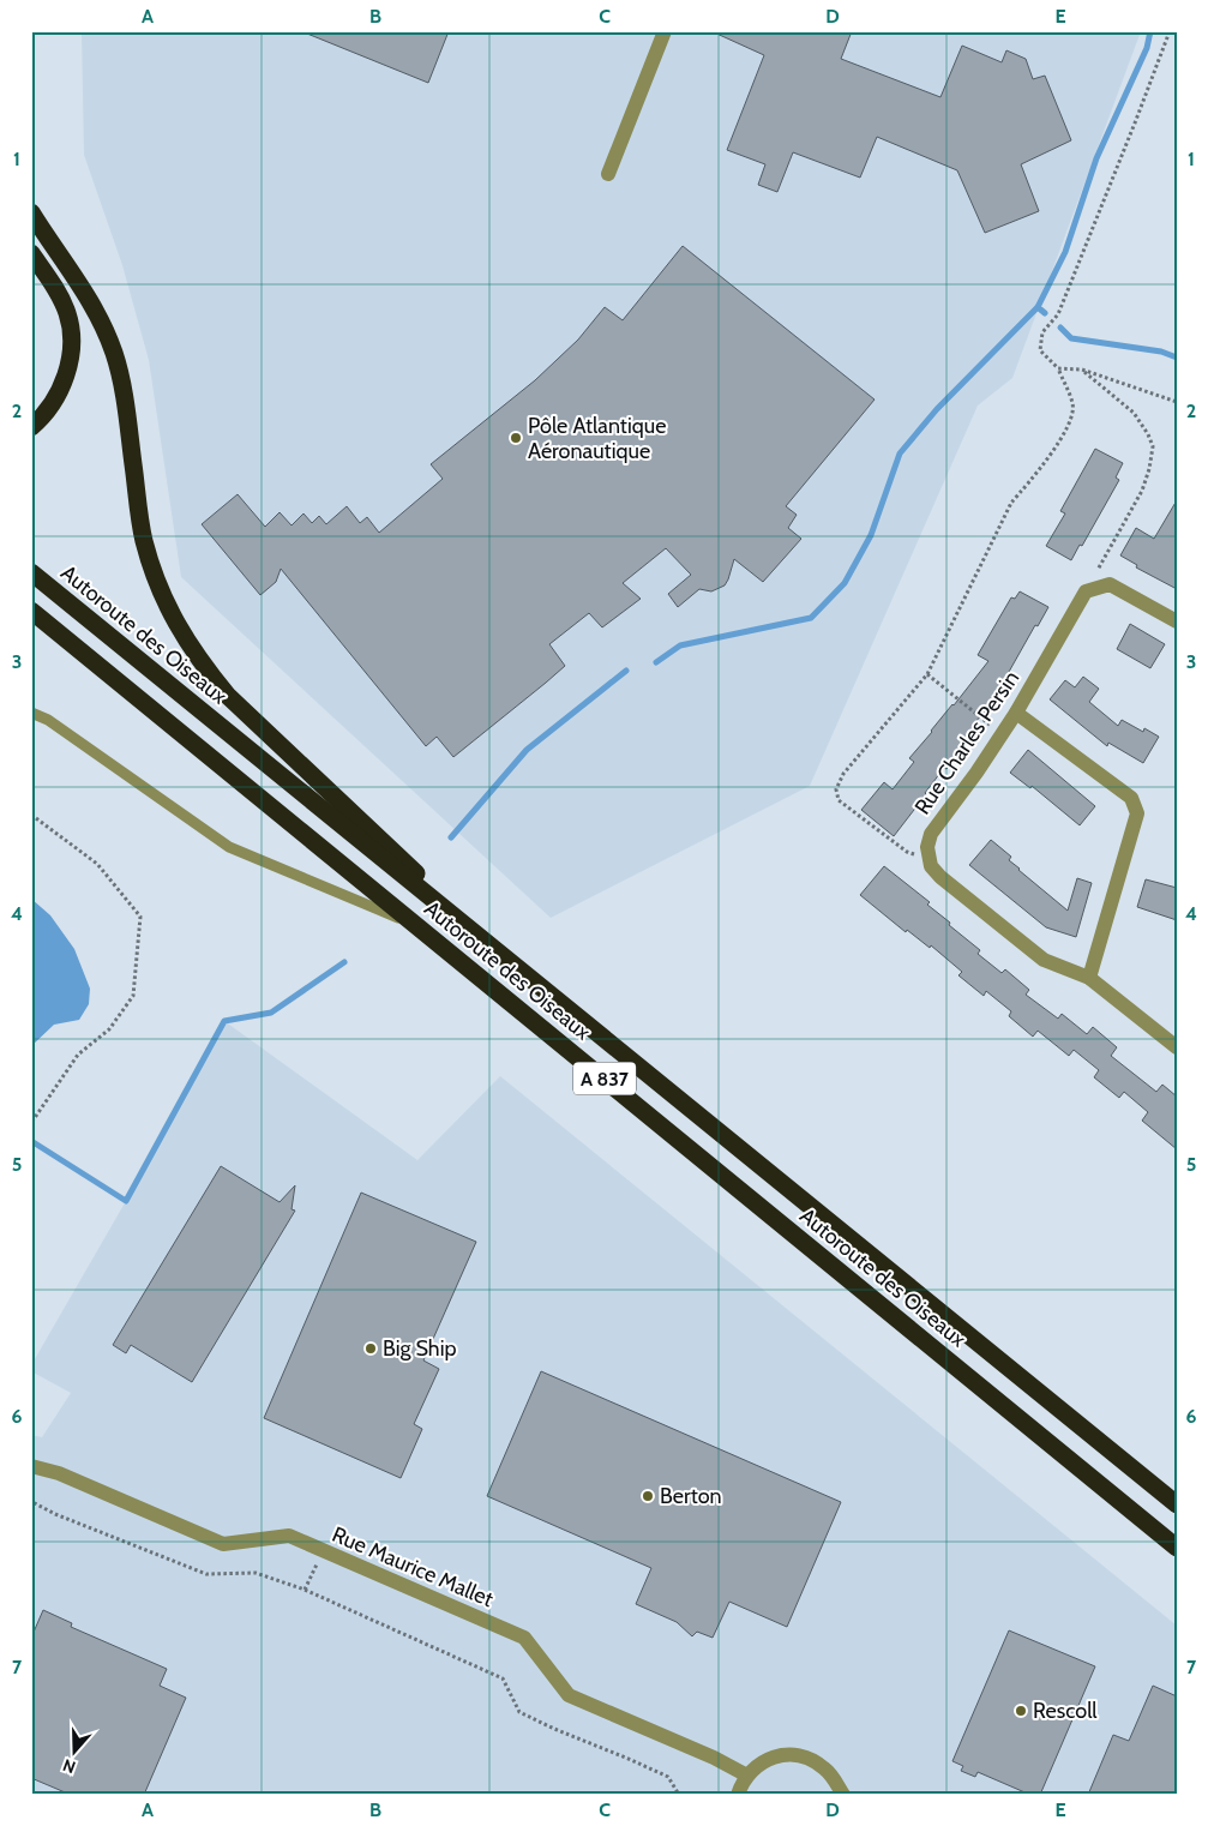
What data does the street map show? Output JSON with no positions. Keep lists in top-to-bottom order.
{
  "streets": {
    "highway": ["Autoroute des Oiseaux", "A 837"],
    "street": ["Rue Charles Persin", "Rue Maurice Mallet"]
  },
  "places": [
    "Pôle Atlantique Aéronautique",
    "Big Ship",
    "Berton",
    "Rescoll"
  ],
  "north": "bottom",
  "grid": {
    "columns": [
      "A",
      "B",
      "C",
      "D",
      "E"
    ],
    "rows": [
      "1",
      "2",
      "3",
      "4",
      "5",
      "6",
      "7"
    ]
  }
}
